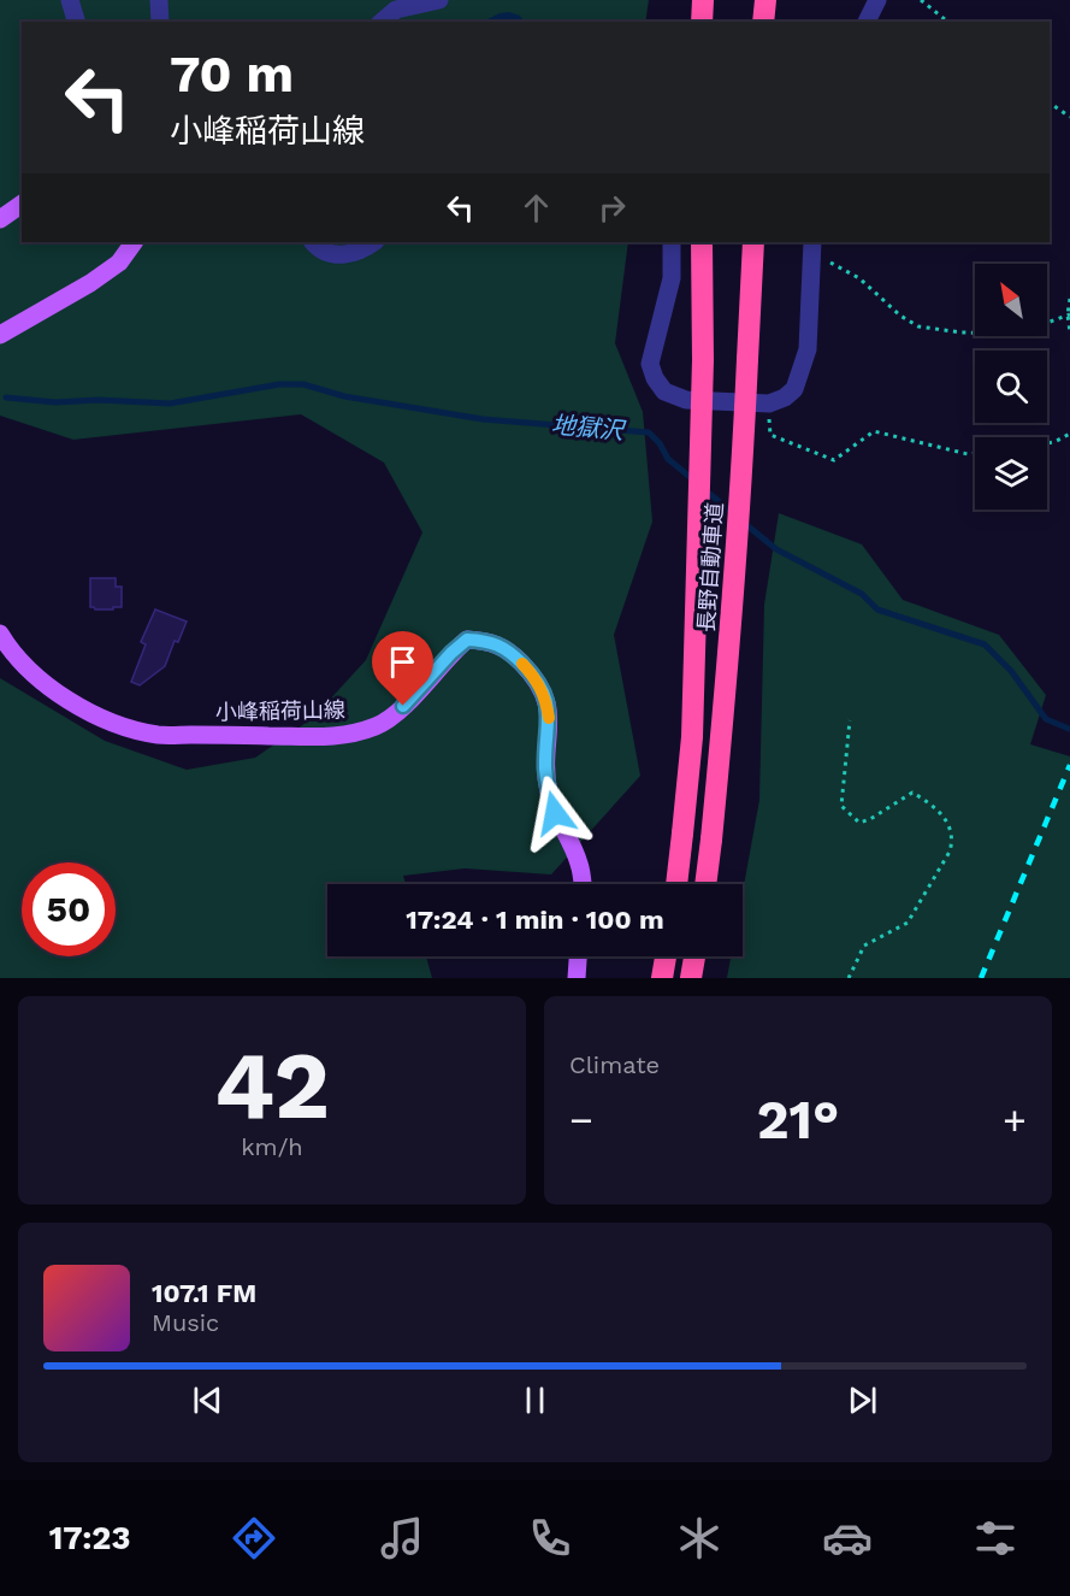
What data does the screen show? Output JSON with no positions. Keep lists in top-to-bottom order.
{
  "streets": {
    "highway": ["長野自動車道"],
    "main road": ["小峰稲荷山線"]
  },
  "water": ["地獄沢"],
  "north": "top left",
  "page": {
    "turn": ["70 m", "小峰稲荷山線"],
    "limit": "50",
    "trip": "17:24 · 1 min · 100 m",
    "tile": [
      ["42", "km/h"],
      "Climate"
    ],
    "heat": ["−", "21°", "+"],
    "song": ["107.1 FM", "Music"],
    "tabs": "17:23"
  }
}
